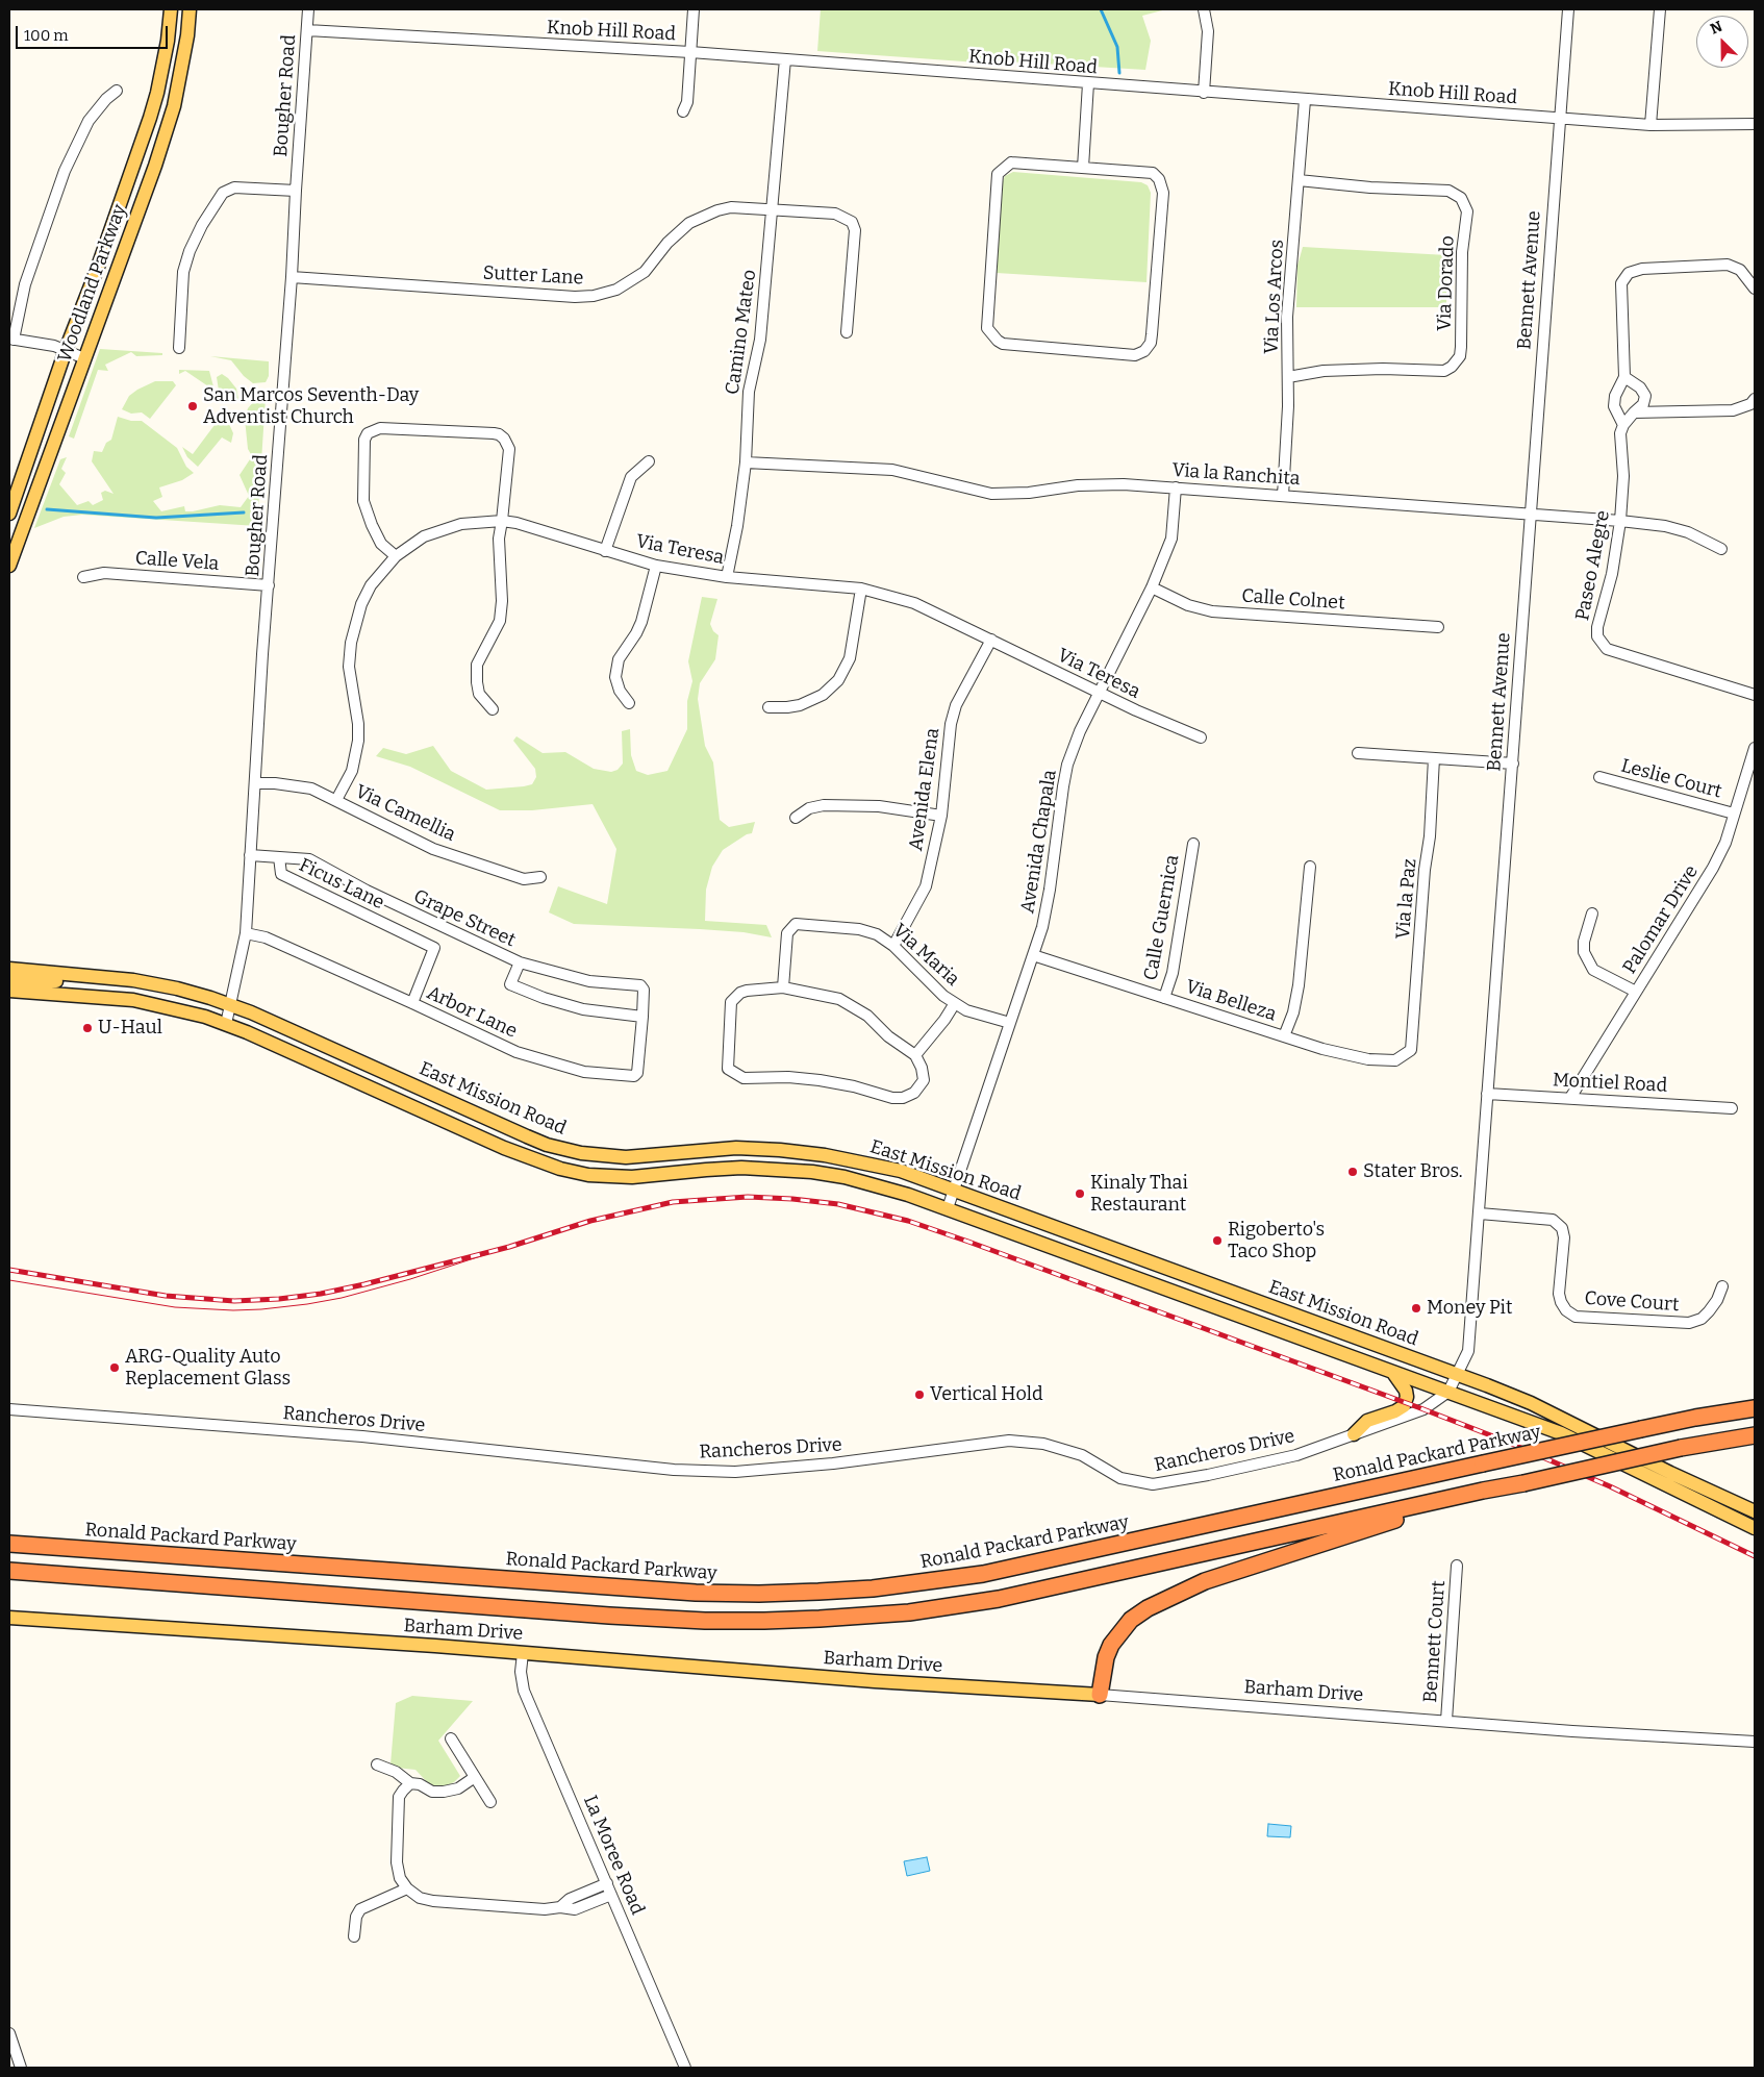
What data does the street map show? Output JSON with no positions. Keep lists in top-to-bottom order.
{
  "streets": {
    "highway": ["Ronald Packard Parkway"],
    "main road": ["Woodland Parkway", "East Mission Road", "Barham Drive"],
    "street": [
      "Knob Hill Road",
      "Bougher Road",
      "Sutter Lane",
      "Bennett Avenue",
      "Via Dorado",
      "Via Los Arcos",
      "Camino Mateo",
      "Via la Ranchita",
      "Via Teresa",
      "Calle Vela",
      "Paseo Alegre",
      "Calle Colnet",
      "Leslie Court",
      "Avenida Elena",
      "Via Camellia",
      "Avenida Chapala",
      "Ficus Lane",
      "Via la Paz",
      "Calle Guernica",
      "Grape Street",
      "Palomar Drive",
      "Via Maria",
      "Via Belleza",
      "Arbor Lane",
      "Montiel Road",
      "Cove Court",
      "Rancheros Drive",
      "Bennett Court",
      "La Moree Road"
    ]
  },
  "crossings": [
    ["Knob Hill Road", "Bougher Road"],
    ["Knob Hill Road", "Bennett Avenue"],
    ["Knob Hill Road", "Via Los Arcos"],
    ["Knob Hill Road", "Camino Mateo"],
    ["Bougher Road", "Sutter Lane"],
    ["Bougher Road", "Calle Vela"],
    ["Bougher Road", "Via Camellia"],
    ["Bougher Road", "Grape Street"],
    ["Bougher Road", "Arbor Lane"],
    ["Bougher Road", "East Mission Road"],
    ["Sutter Lane", "Camino Mateo"],
    ["Bennett Avenue", "Via la Ranchita"],
    ["Bennett Avenue", "Montiel Road"],
    ["Bennett Avenue", "East Mission Road"],
    ["Bennett Avenue", "Cove Court"],
    ["Bennett Avenue", "Rancheros Drive"],
    ["Via Dorado", "Via Los Arcos"],
    ["Via Los Arcos", "Via la Ranchita"],
    ["Camino Mateo", "Via la Ranchita"],
    ["Camino Mateo", "Via Teresa"],
    ["Via la Ranchita", "Paseo Alegre"],
    ["Via la Ranchita", "Avenida Chapala"],
    ["Via Teresa", "Avenida Elena"],
    ["Via Teresa", "Via Camellia"],
    ["Via Teresa", "Avenida Chapala"],
    ["Calle Colnet", "Avenida Chapala"],
    ["Leslie Court", "Palomar Drive"],
    ["Avenida Elena", "Via Maria"],
    ["Avenida Chapala", "Via Maria"],
    ["Avenida Chapala", "Via Belleza"],
    ["Avenida Chapala", "East Mission Road"],
    ["Ficus Lane", "Grape Street"],
    ["Ficus Lane", "Arbor Lane"],
    ["Via la Paz", "Via Belleza"],
    ["Calle Guernica", "Via Belleza"],
    ["Grape Street", "Arbor Lane"],
    ["Palomar Drive", "Montiel Road"],
    ["East Mission Road", "Rancheros Drive"],
    ["Barham Drive", "Bennett Court"],
    ["Barham Drive", "La Moree Road"]
  ],
  "places": [
    "San Marcos Seventh-Day Adventist Church",
    "U-Haul",
    "Stater Bros.",
    "Kinaly Thai Restaurant",
    "Rigoberto's Taco Shop",
    "Money Pit",
    "ARG-Quality Auto Replacement Glass",
    "Vertical Hold"
  ],
  "scale_bar": "100 m",
  "north": "top left"
}
